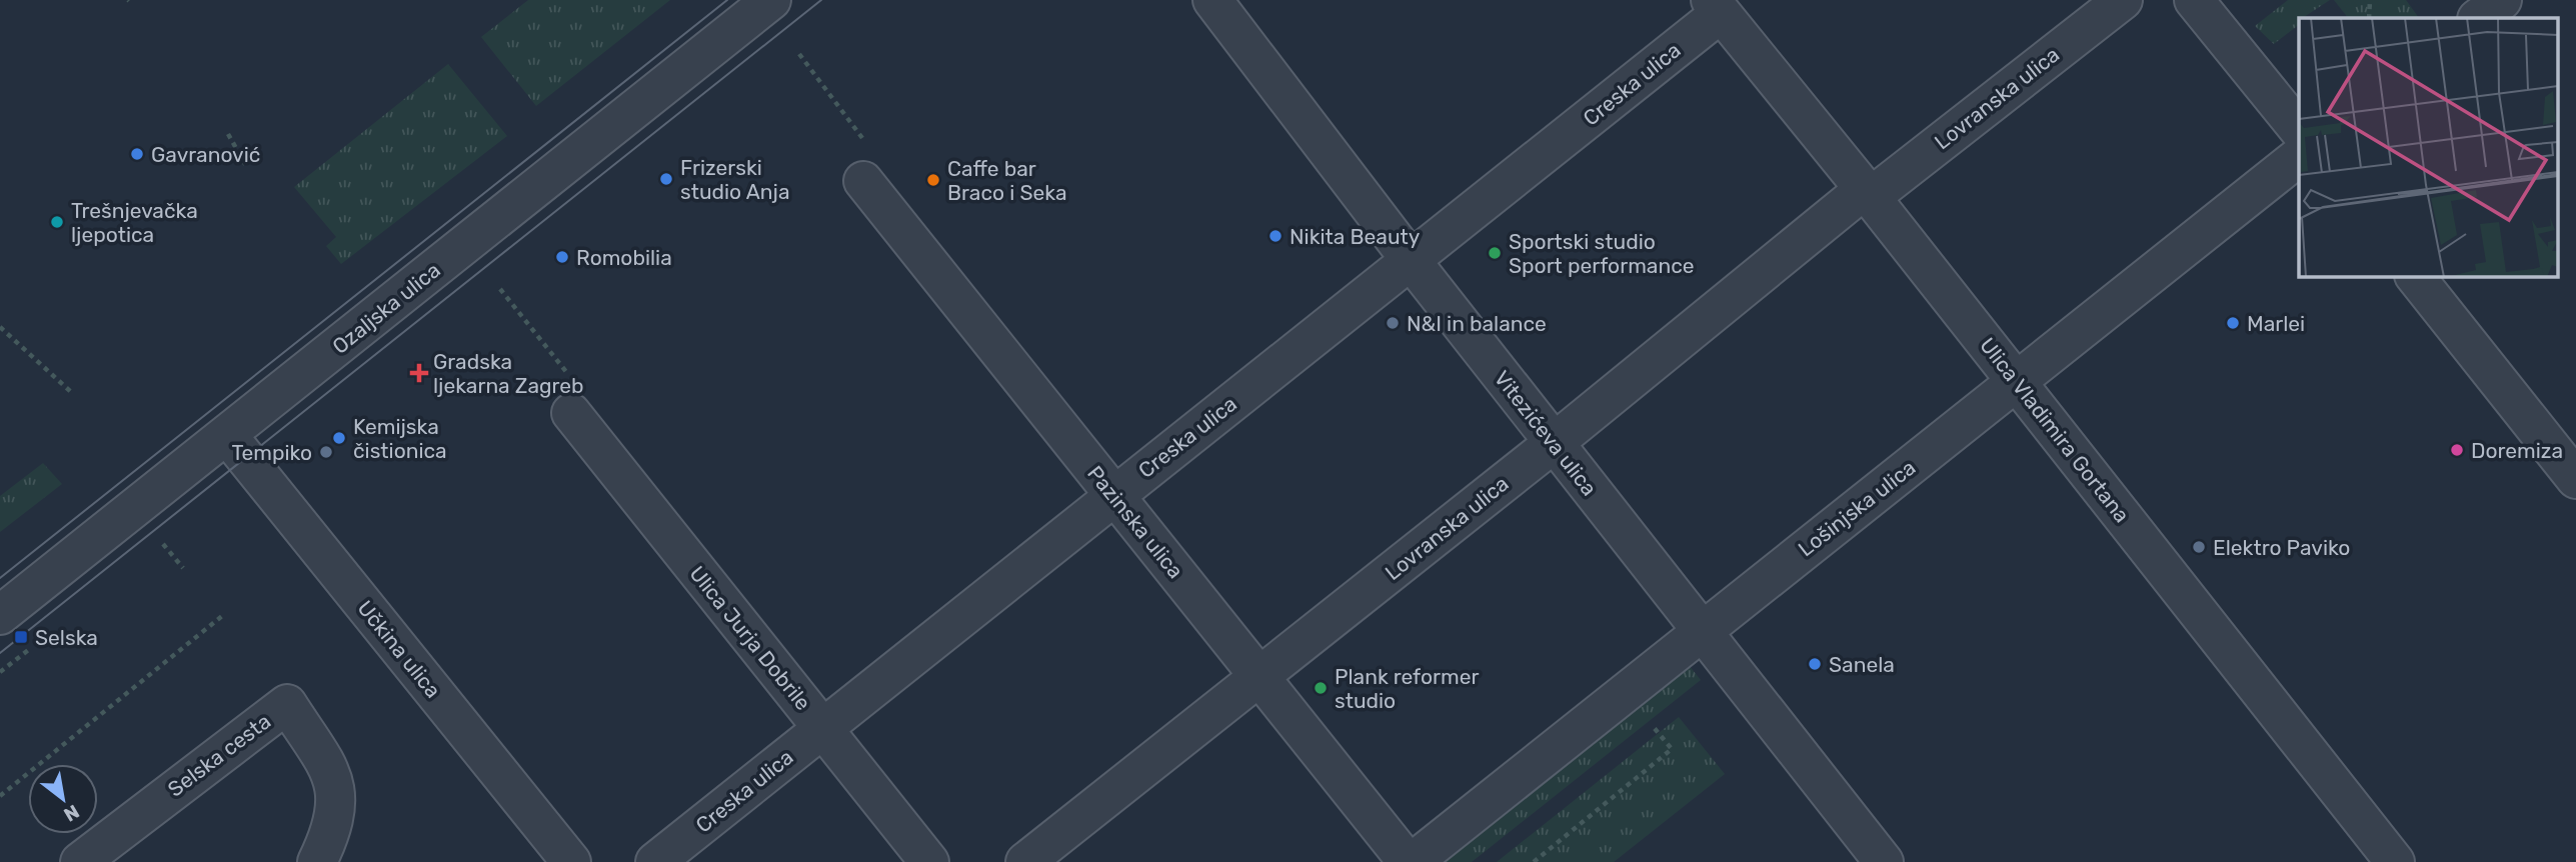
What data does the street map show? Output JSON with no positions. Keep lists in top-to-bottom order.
{
  "streets": {
    "street": [
      "Creska ulica",
      "Lovranska ulica",
      "Ozaljska ulica",
      "Ulica Vladimira Gortana",
      "Vitezićeva ulica",
      "Lošinjska ulica",
      "Pazinska ulica",
      "Ulica Jurja Dobrile",
      "Učkina ulica",
      "Selska cesta"
    ]
  },
  "crossings": [
    ["Creska ulica", "Ulica Vladimira Gortana"],
    ["Creska ulica", "Vitezićeva ulica"],
    ["Creska ulica", "Pazinska ulica"],
    ["Creska ulica", "Ulica Jurja Dobrile"],
    ["Lovranska ulica", "Ulica Vladimira Gortana"],
    ["Lovranska ulica", "Vitezićeva ulica"],
    ["Lovranska ulica", "Pazinska ulica"],
    ["Ozaljska ulica", "Učkina ulica"],
    ["Ulica Vladimira Gortana", "Lošinjska ulica"],
    ["Vitezićeva ulica", "Lošinjska ulica"],
    ["Lošinjska ulica", "Pazinska ulica"]
  ],
  "places": {
    "other": [
      "Gavranović",
      "Frizerski studio Anja",
      "Caffe bar Braco i Seka",
      "Trešnjevačka ljepotica",
      "Nikita Beauty",
      "Sportski studio Sport performance",
      "Romobilia",
      "N&I in balance",
      "Marlei",
      "Kemijska čistionica",
      "Doremiza",
      "Tempiko",
      "Elektro Paviko",
      "Sanela",
      "Plank reformer studio"
    ],
    "health": ["Gradska ljekarna Zagreb"],
    "transit": ["Selska"]
  },
  "north": "bottom right"
}
